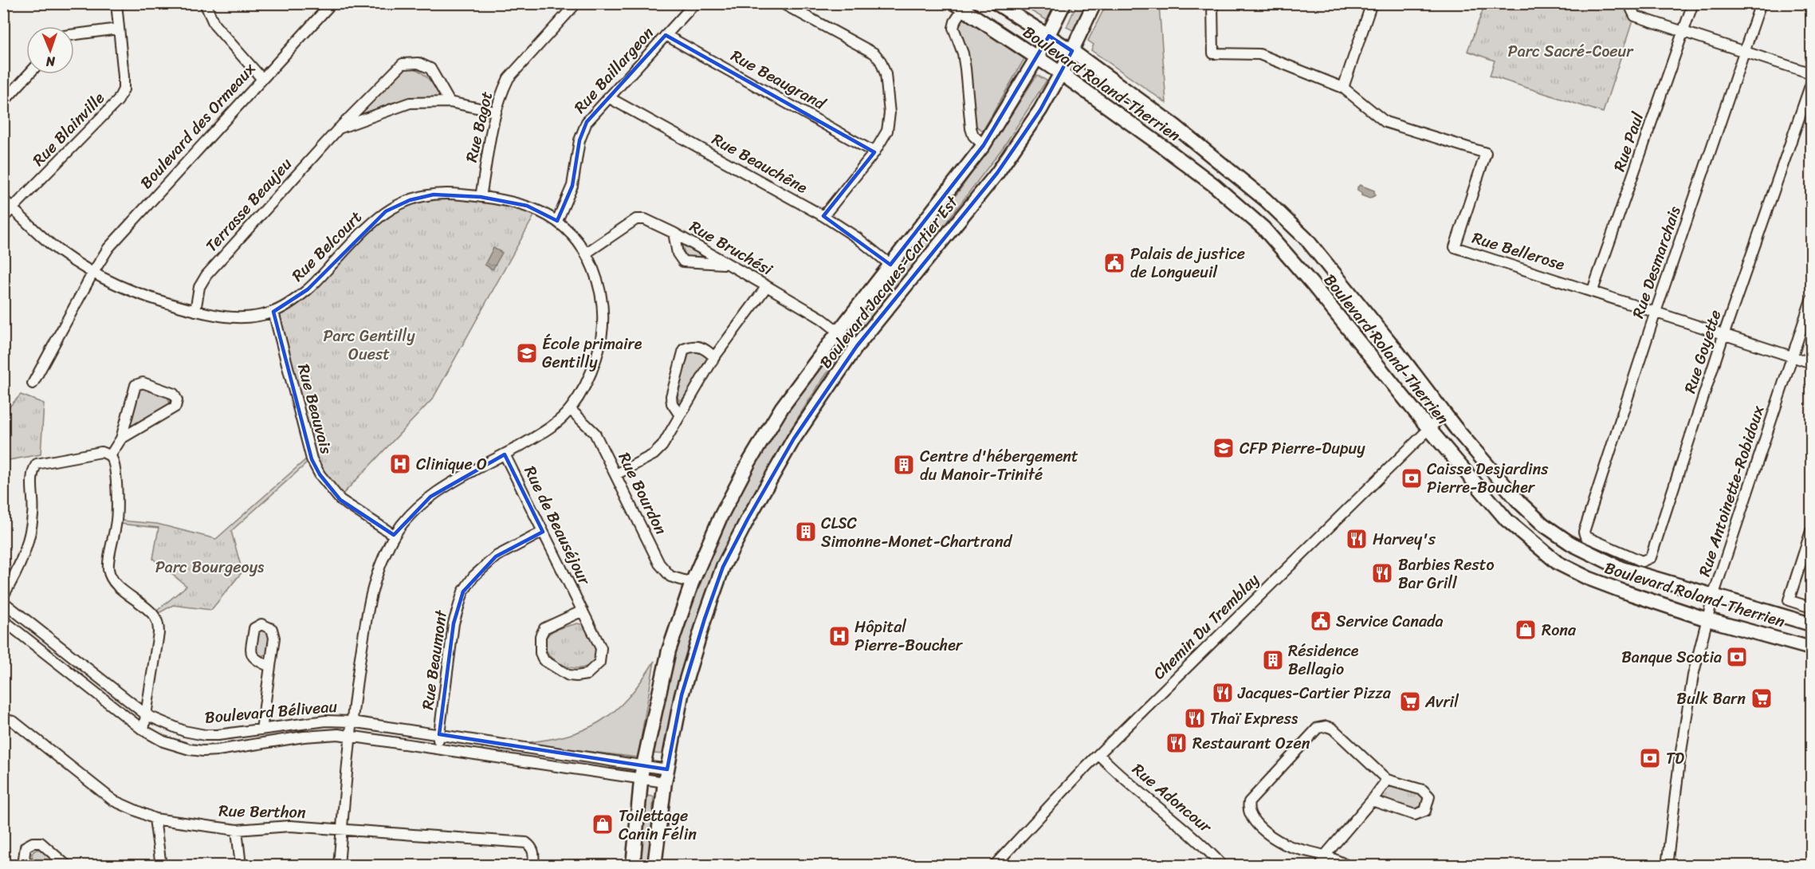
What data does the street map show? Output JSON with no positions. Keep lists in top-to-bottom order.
{
  "streets": {
    "main road": ["Boulevard Roland-Therrien", "Boulevard Jacques-Cartier Est"],
    "street": [
      "Rue Baillargeon",
      "Rue Beaugrand",
      "Boulevard des Ormeaux",
      "Rue Bagot",
      "Rue Blainville",
      "Rue Paul",
      "Rue Beauchêne",
      "Terrasse Beaujeu",
      "Rue Belcourt",
      "Rue Bruchési",
      "Rue Bellerose",
      "Rue Desmarchais",
      "Rue Goyette",
      "Rue Beauvais",
      "Rue Antoinette-Robidoux",
      "Rue Bourdon",
      "Rue de Beauséjour",
      "Chemin Du Tremblay",
      "Rue Beaumont",
      "Boulevard Béliveau",
      "Rue Adoncour",
      "Rue Berthon"
    ]
  },
  "crossings": [
    ["Rue Baillargeon", "Rue Beaugrand"],
    ["Rue Baillargeon", "Rue Beauchêne"],
    ["Rue Baillargeon", "Rue Belcourt"],
    ["Boulevard Roland-Therrien", "Boulevard Jacques-Cartier Est"],
    ["Boulevard Roland-Therrien", "Rue Antoinette-Robidoux"],
    ["Boulevard Roland-Therrien", "Chemin Du Tremblay"],
    ["Boulevard des Ormeaux", "Rue Belcourt"],
    ["Rue Bagot", "Terrasse Beaujeu"],
    ["Rue Bagot", "Rue Belcourt"],
    ["Rue Blainville", "Rue Belcourt"],
    ["Rue Paul", "Rue Bellerose"],
    ["Rue Beauchêne", "Boulevard Jacques-Cartier Est"],
    ["Terrasse Beaujeu", "Rue Belcourt"],
    ["Rue Belcourt", "Rue Bruchési"],
    ["Rue Belcourt", "Rue Beauvais"],
    ["Rue Belcourt", "Rue Bourdon"],
    ["Rue Belcourt", "Rue de Beauséjour"],
    ["Rue Belcourt", "Boulevard Béliveau"],
    ["Rue Belcourt", "Rue Berthon"],
    ["Rue Bruchési", "Boulevard Jacques-Cartier Est"],
    ["Rue Bellerose", "Rue Desmarchais"],
    ["Rue Bellerose", "Rue Goyette"],
    ["Rue Bellerose", "Rue Antoinette-Robidoux"],
    ["Rue Desmarchais", "Rue Goyette"],
    ["Boulevard Jacques-Cartier Est", "Rue Bourdon"],
    ["Boulevard Jacques-Cartier Est", "Boulevard Béliveau"],
    ["Rue de Beauséjour", "Rue Beaumont"],
    ["Chemin Du Tremblay", "Rue Adoncour"],
    ["Rue Beaumont", "Boulevard Béliveau"]
  ],
  "parks": ["Parc Sacré-Coeur", "Parc Gentilly Ouest", "Parc Bourgeoys"],
  "places": {
    "public building": ["Palais de justice de Longueuil", "Service Canada"],
    "school or university": ["École primaire Gentilly", "CFP Pierre-Dupuy"],
    "hospital": ["Clinique O", "Hôpital Pierre-Boucher"],
    "building": ["Centre d'hébergement du Manoir-Trinité", "CLSC Simonne-Monet-Chartrand", "Résidence Bellagio"],
    "bank": ["Caisse Desjardins Pierre-Boucher", "Banque Scotia", "TD"],
    "restaurant": [
      "Harvey's",
      "Barbies Resto Bar Grill",
      "Jacques-Cartier Pizza",
      "Thaï Express",
      "Restaurant Ozen"
    ],
    "shop": ["Rona", "Toilettage Canin Félin"],
    "supermarket": ["Bulk Barn", "Avril"]
  },
  "north": "bottom"
}
